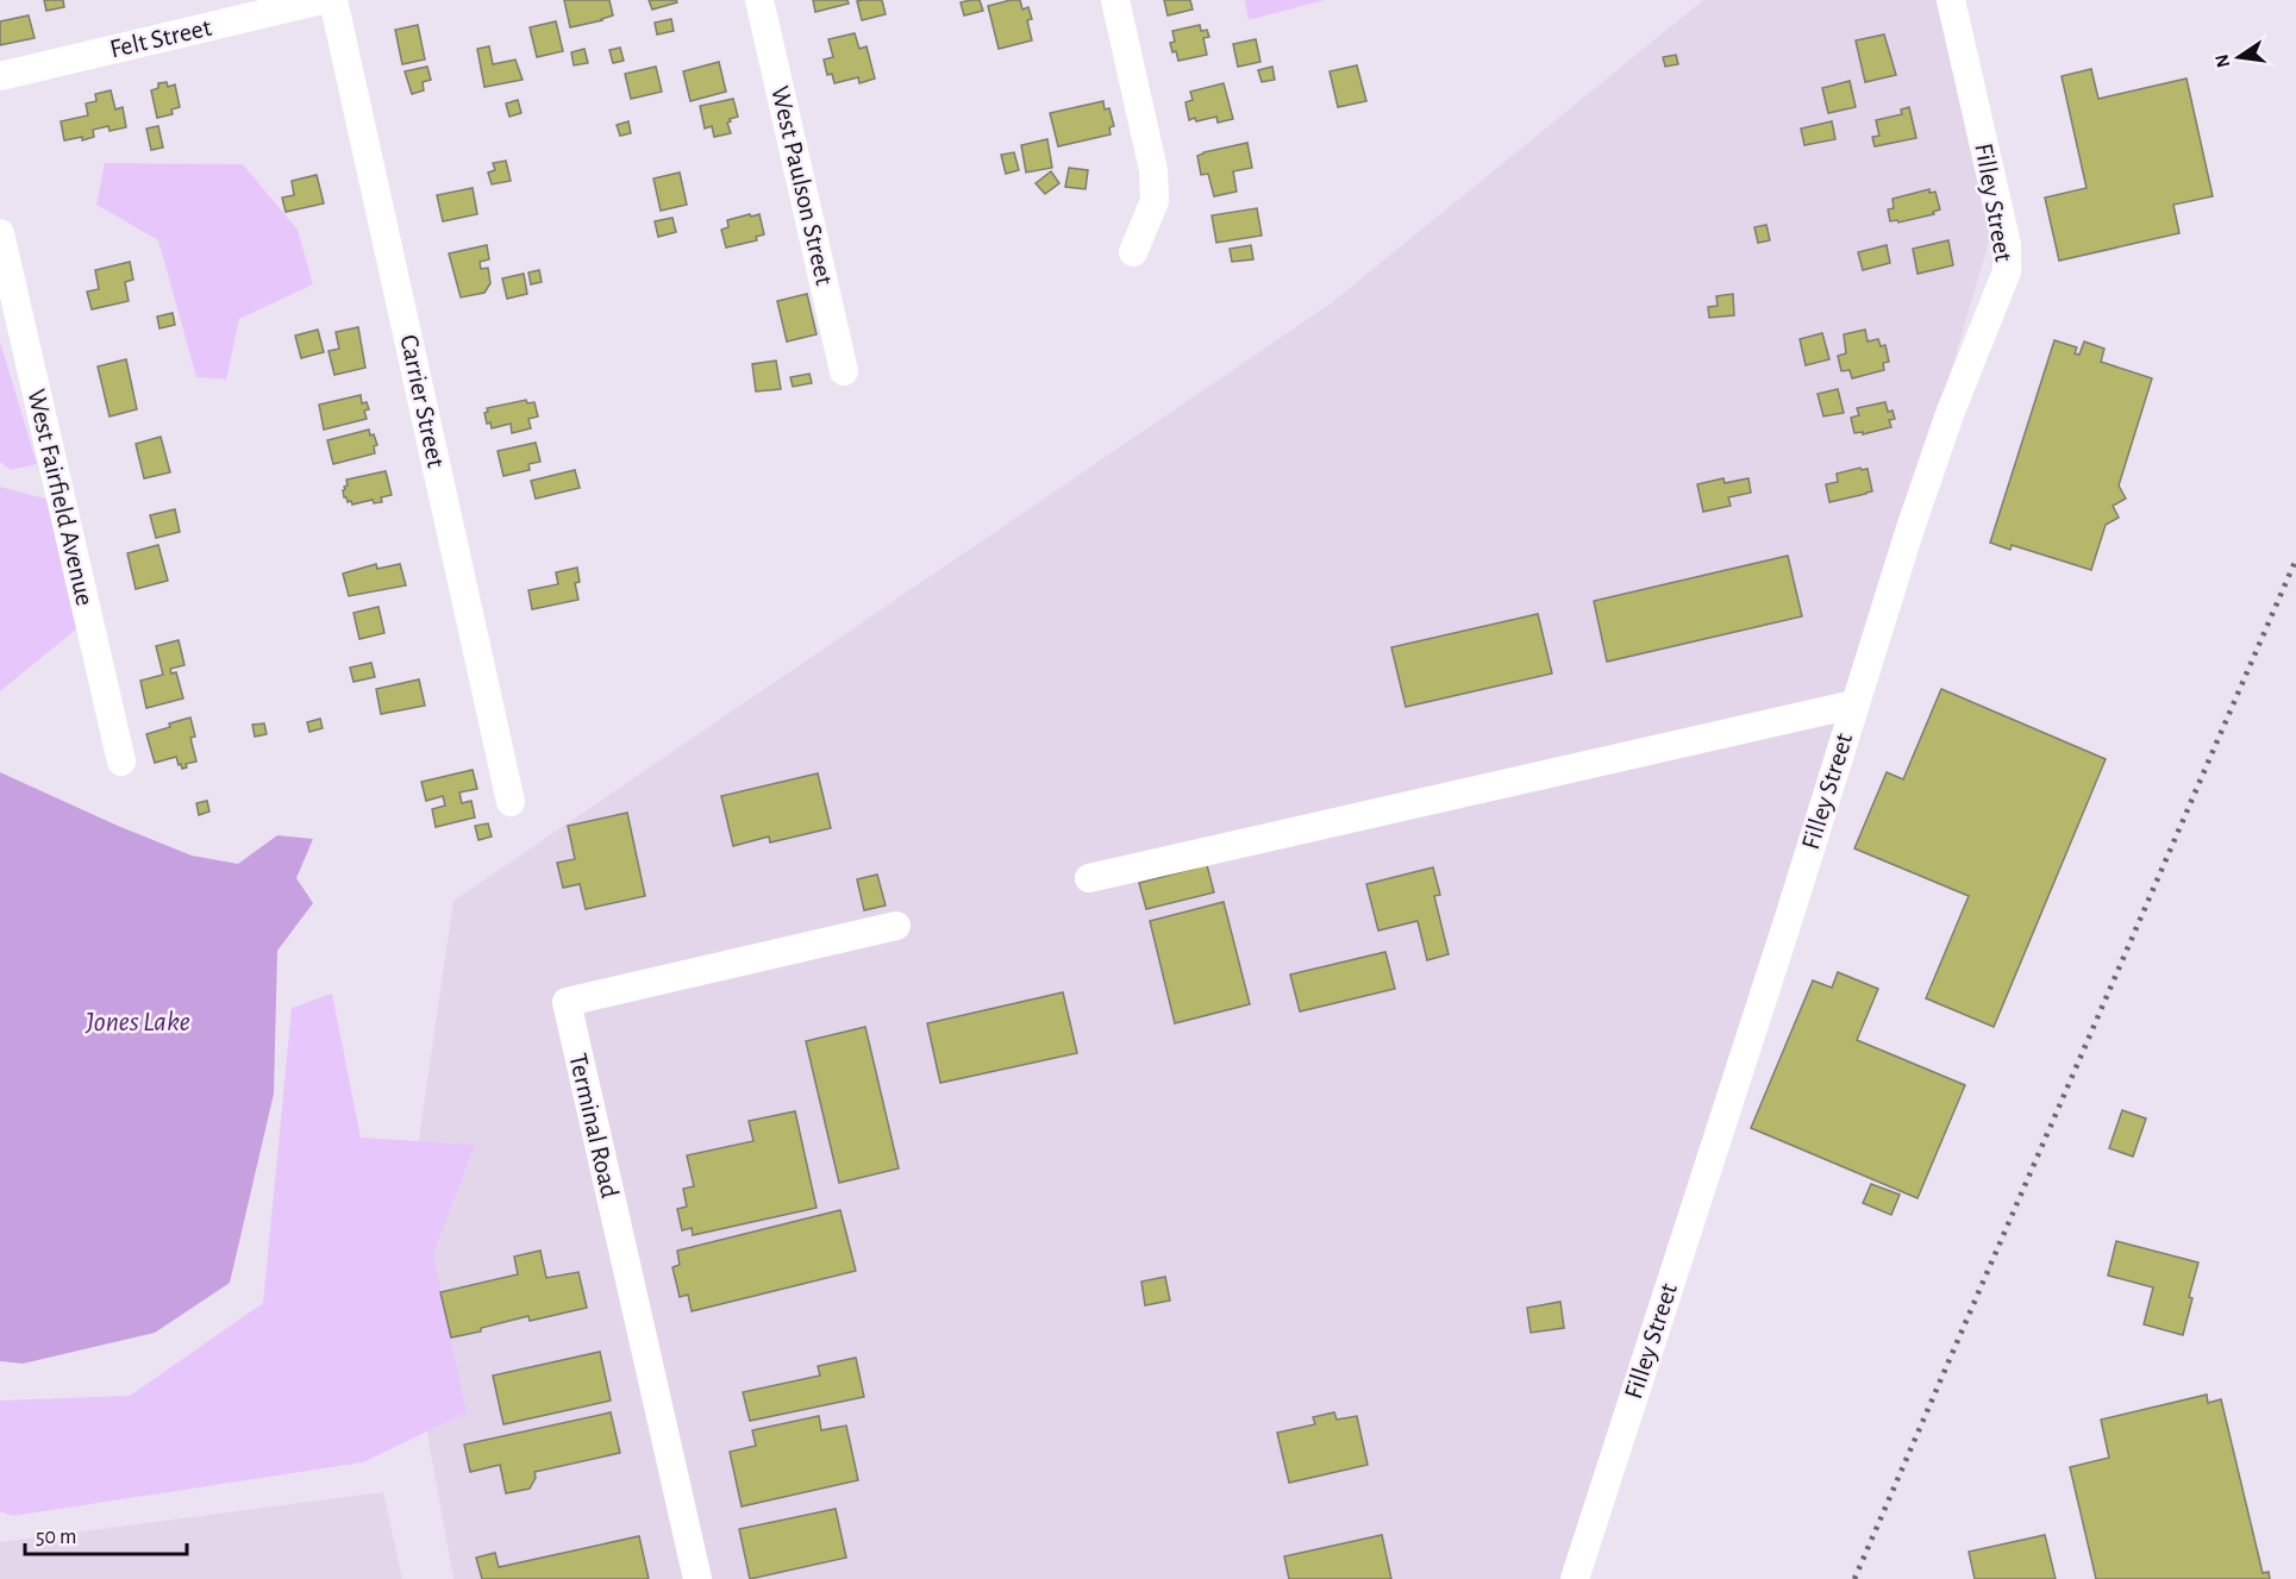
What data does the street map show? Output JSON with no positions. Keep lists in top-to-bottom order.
{
  "streets": {
    "street": [
      "Felt Street",
      "West Paulson Street",
      "Filley Street",
      "Carrier Street",
      "West Fairfield Avenue",
      "Terminal Road"
    ]
  },
  "water": ["Jones Lake"],
  "scale_bar": "50 m",
  "north": "left"
}
